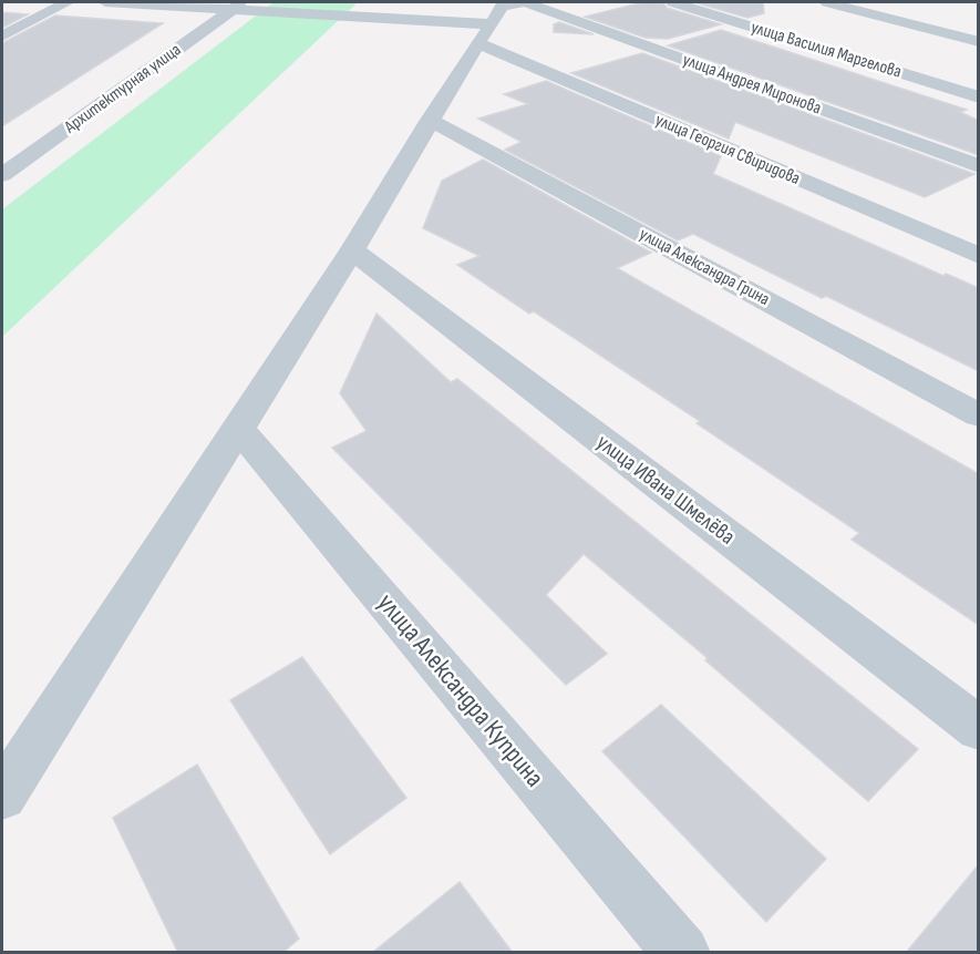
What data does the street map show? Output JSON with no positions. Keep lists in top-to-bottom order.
{
  "streets": {
    "street": [
      "улица Василия Маргелова",
      "улица Андрея Миронова",
      "Архитектурная улица",
      "улица Георгия Свиридова",
      "улица Александра Грина",
      "улица Ивана Шмелёва",
      "улица Александра Куприна"
    ]
  },
  "crossings": [
    ["Архитектурная улица", "улица Георгия Свиридова"]
  ]
}
